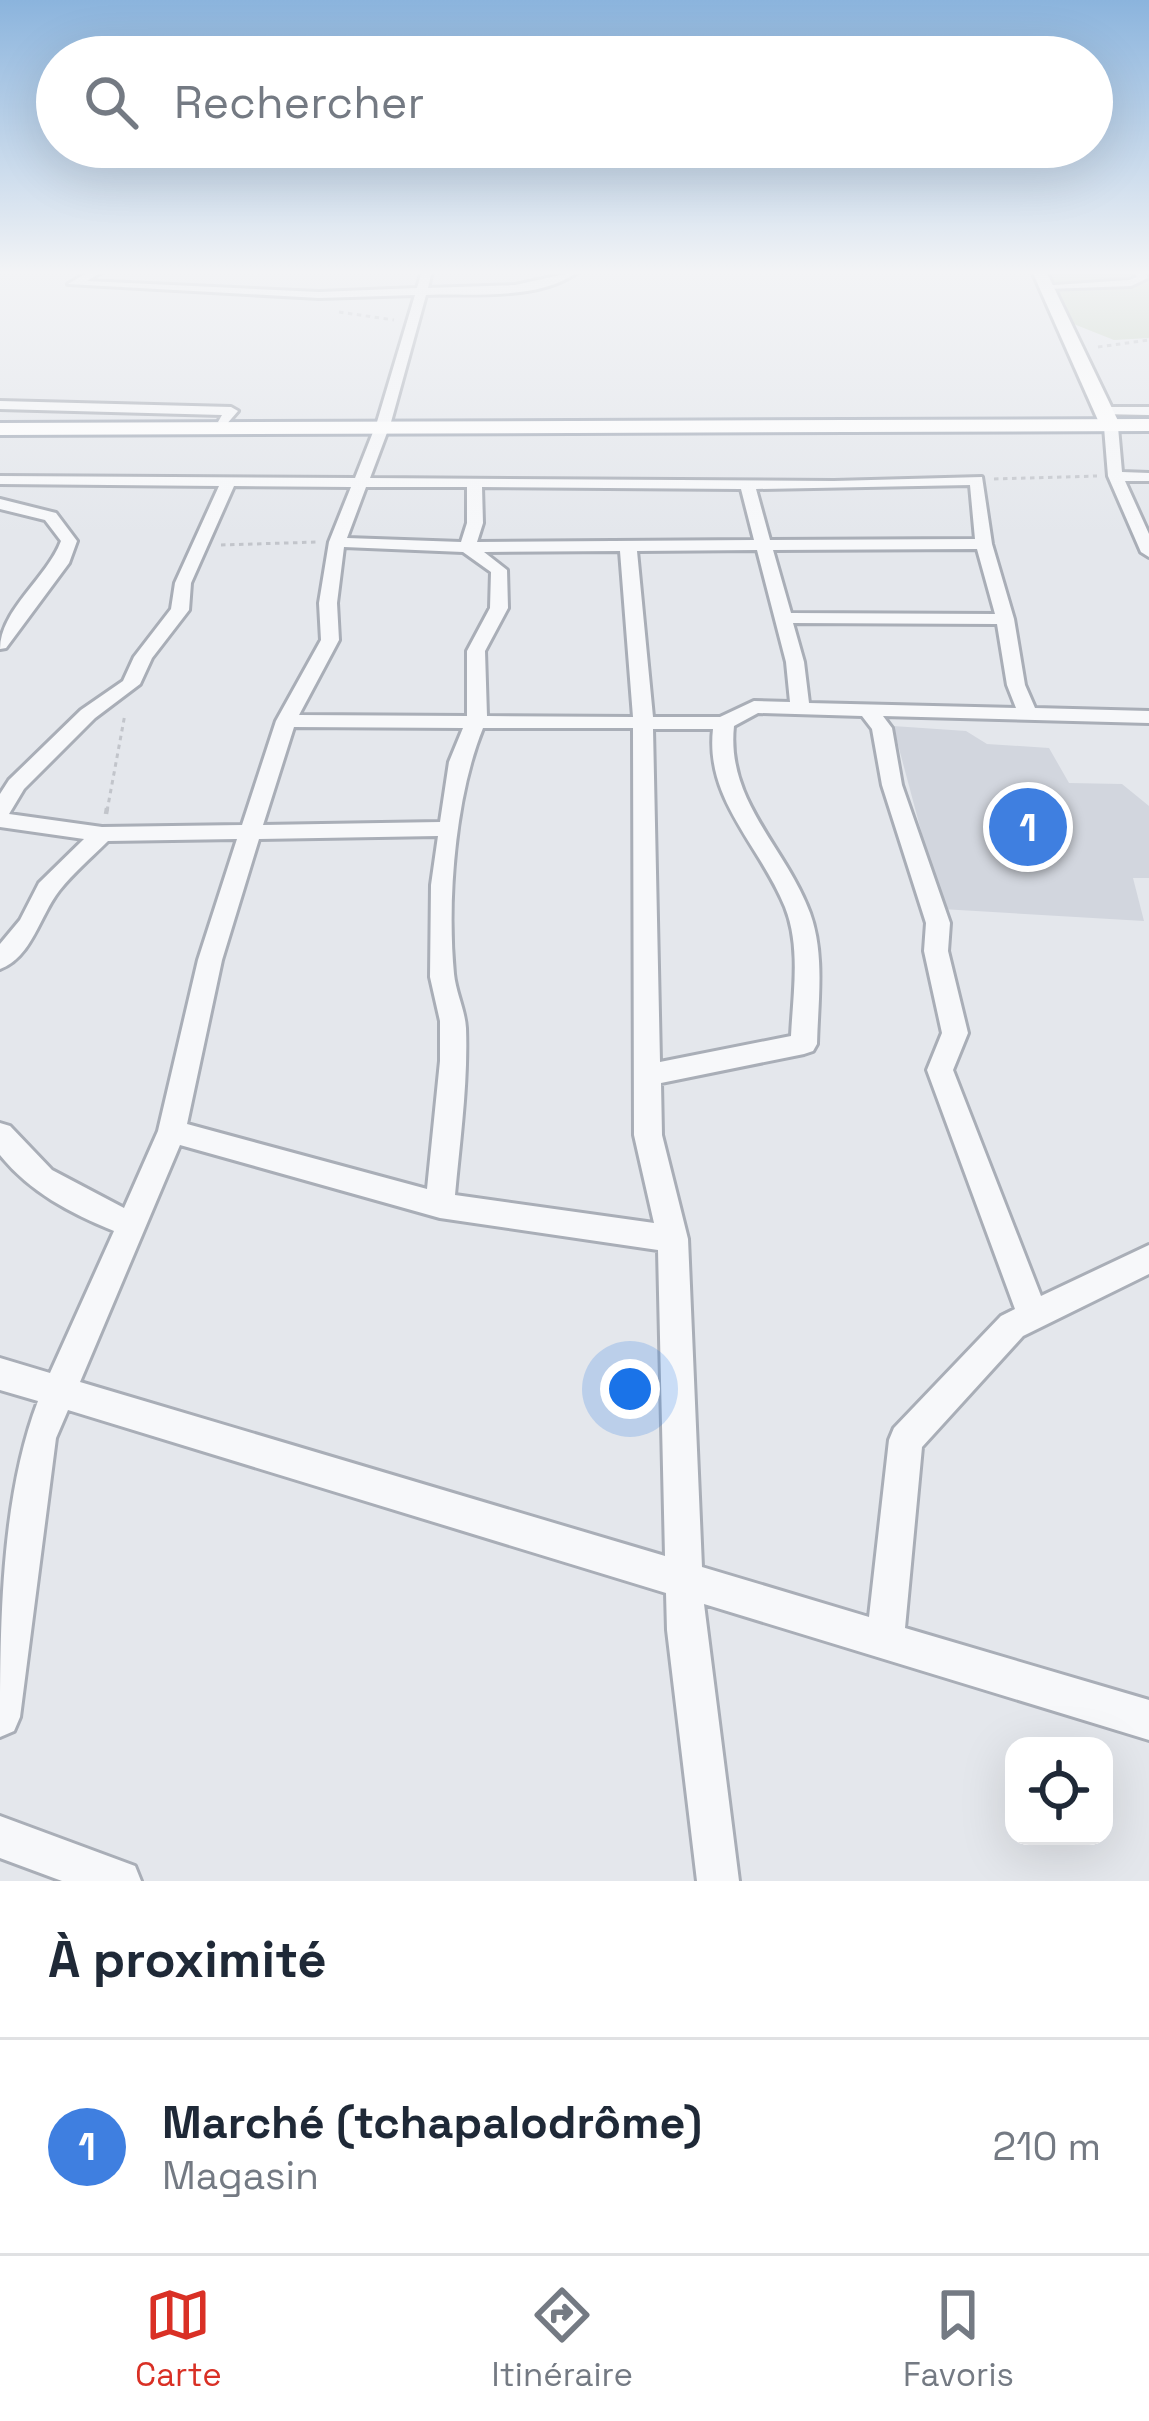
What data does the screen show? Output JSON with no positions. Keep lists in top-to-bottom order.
{
  "page": {
    "search": "Rechercher",
    "pins": "1",
    "heading": "À proximité",
    "list": [
      {
        "mark": "1",
        "name": "Marché (tchapalodrôme)",
        "note": "Magasin",
        "value": "210 m"
      }
    ],
    "nav": ["Carte", "Itinéraire", "Favoris"]
  }
}
